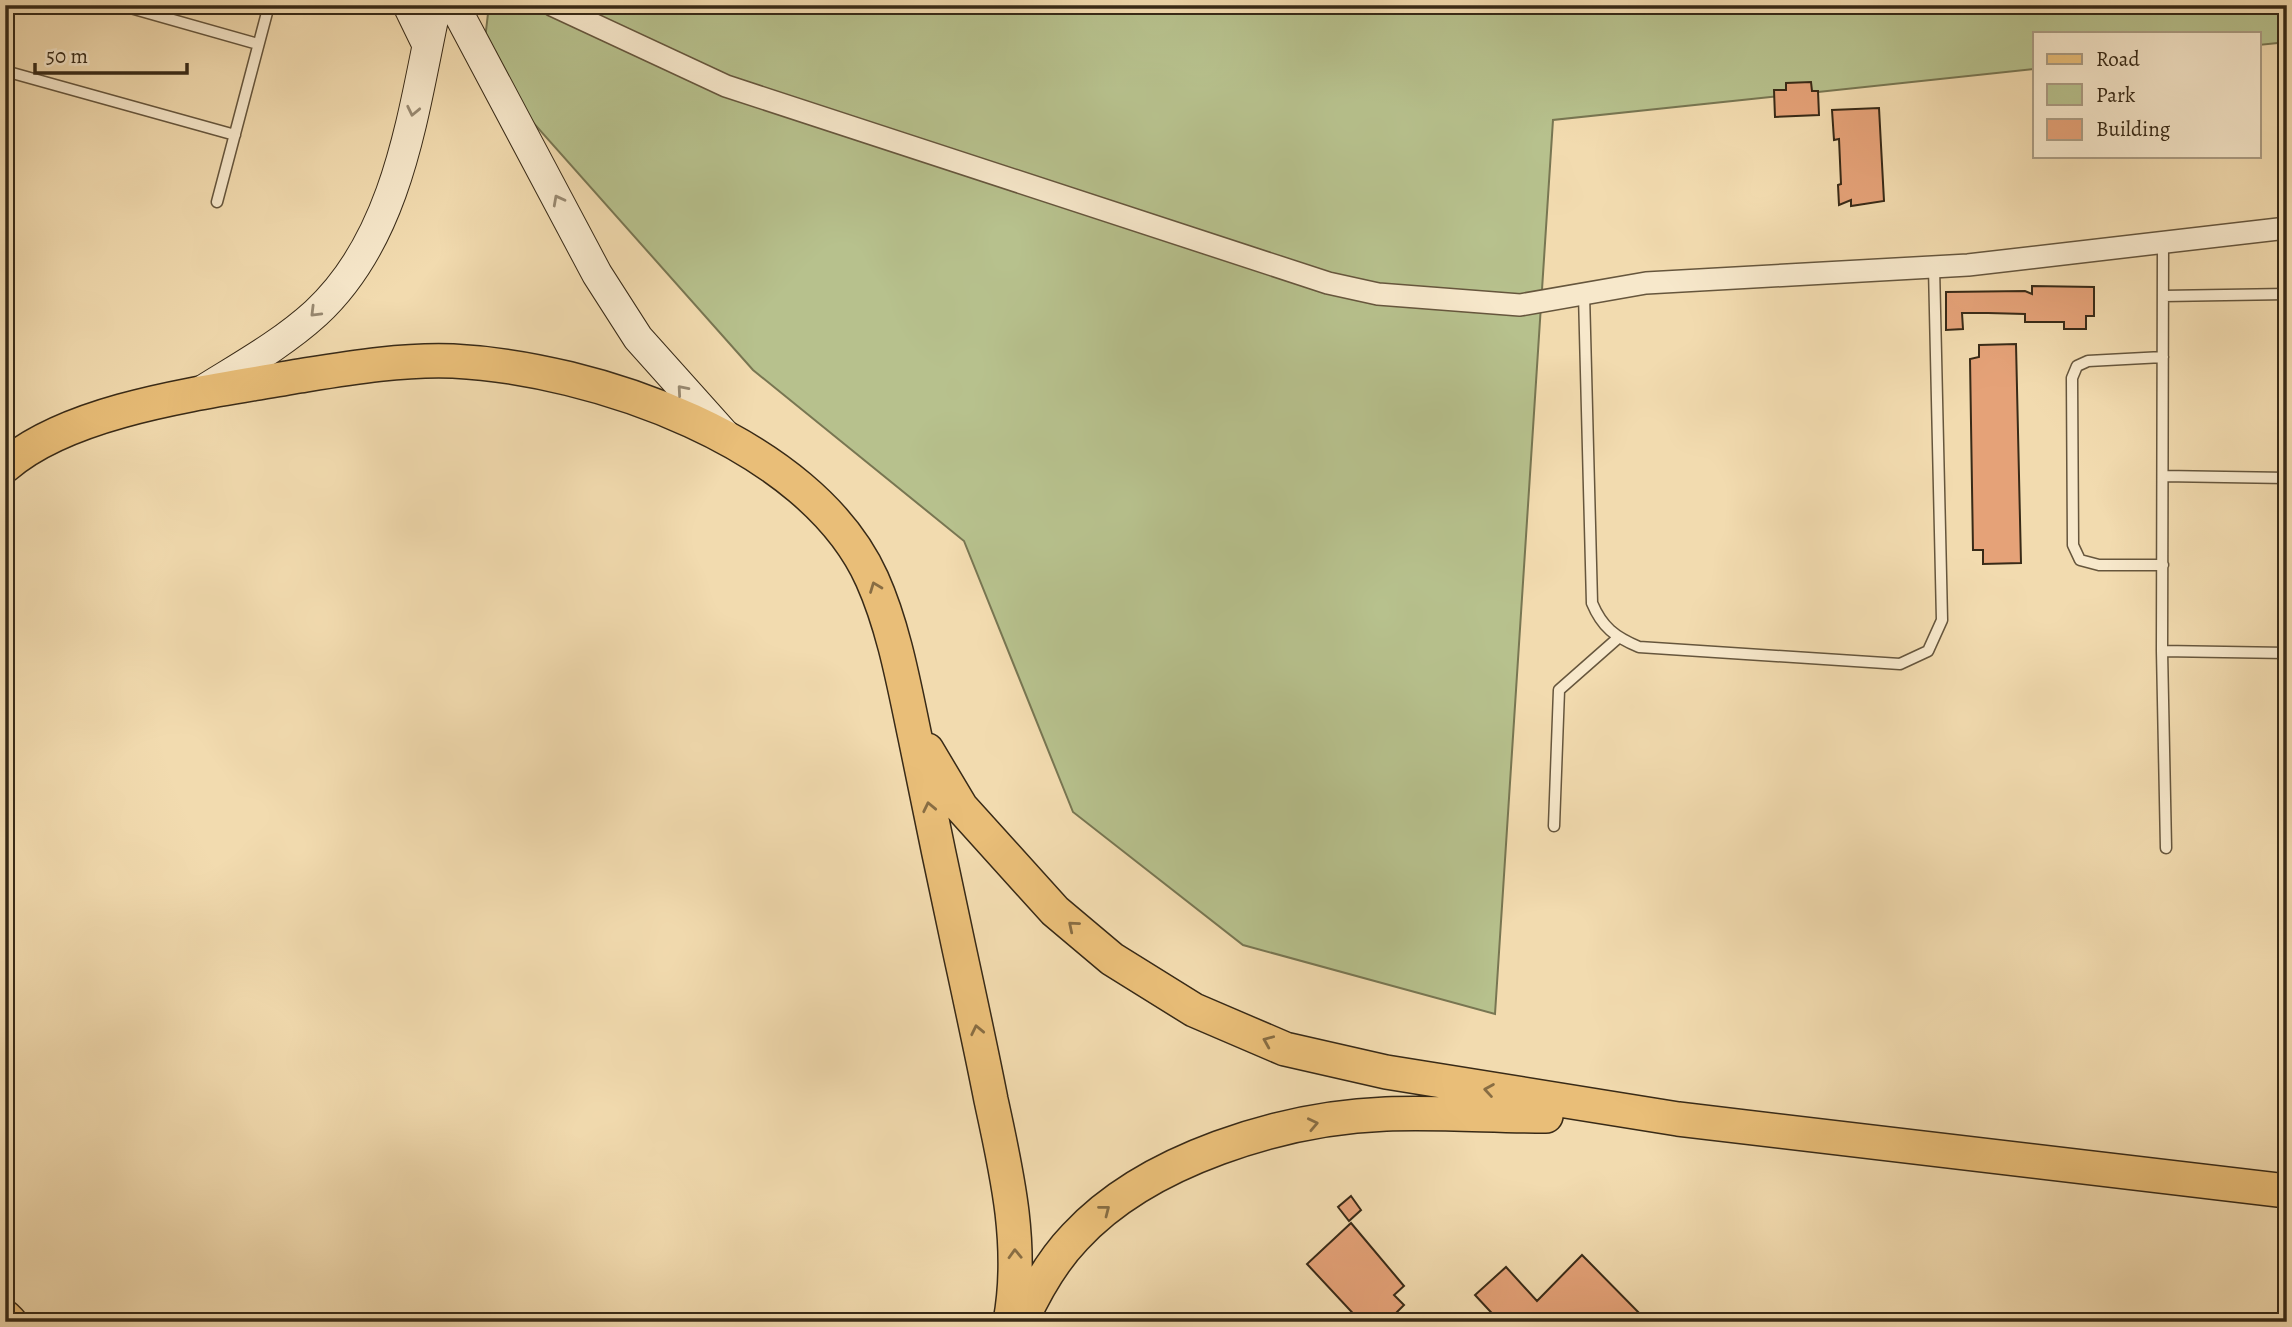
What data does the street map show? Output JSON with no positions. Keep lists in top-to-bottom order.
{
  "legend": ["Road", "Park", "Building"],
  "scale_bar": "50 m"
}
